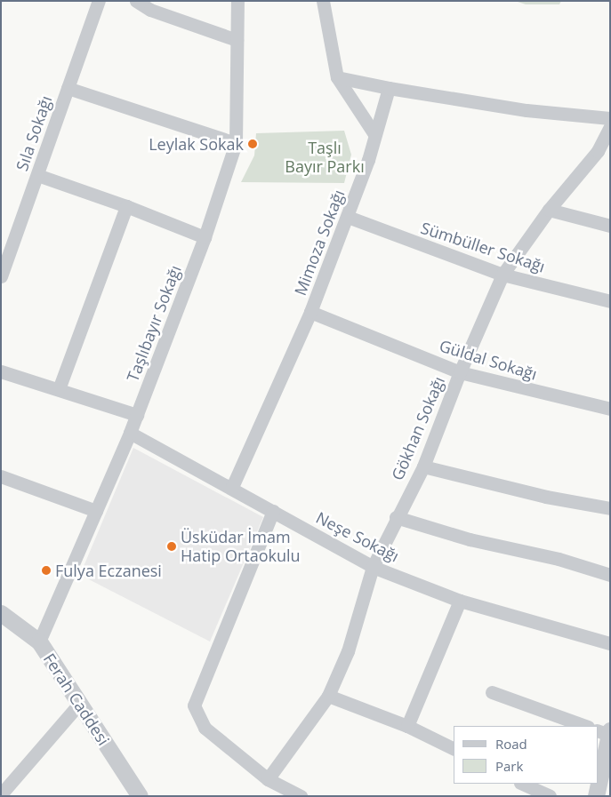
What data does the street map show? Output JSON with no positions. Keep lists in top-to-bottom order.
{
  "streets": {
    "street": [
      "Sıla Sokağı",
      "Mimoza Sokağı",
      "Sümbüller Sokağı",
      "Taşlıbayır Sokağı",
      "Güldal Sokağı",
      "Gökhan Sokağı",
      "Neşe Sokağı",
      "Ferah Caddesi"
    ]
  },
  "crossings": [
    ["Mimoza Sokağı", "Sümbüller Sokağı"],
    ["Mimoza Sokağı", "Güldal Sokağı"],
    ["Mimoza Sokağı", "Neşe Sokağı"],
    ["Sümbüller Sokağı", "Gökhan Sokağı"],
    ["Taşlıbayır Sokağı", "Neşe Sokağı"],
    ["Taşlıbayır Sokağı", "Ferah Caddesi"],
    ["Güldal Sokağı", "Gökhan Sokağı"],
    ["Gökhan Sokağı", "Neşe Sokağı"]
  ],
  "parks": ["Taşlı Bayır Parkı"],
  "places": ["Leylak Sokak", "Üsküdar İmam Hatip Ortaokulu", "Fulya Eczanesi"],
  "legend": ["Road", "Park"]
}
